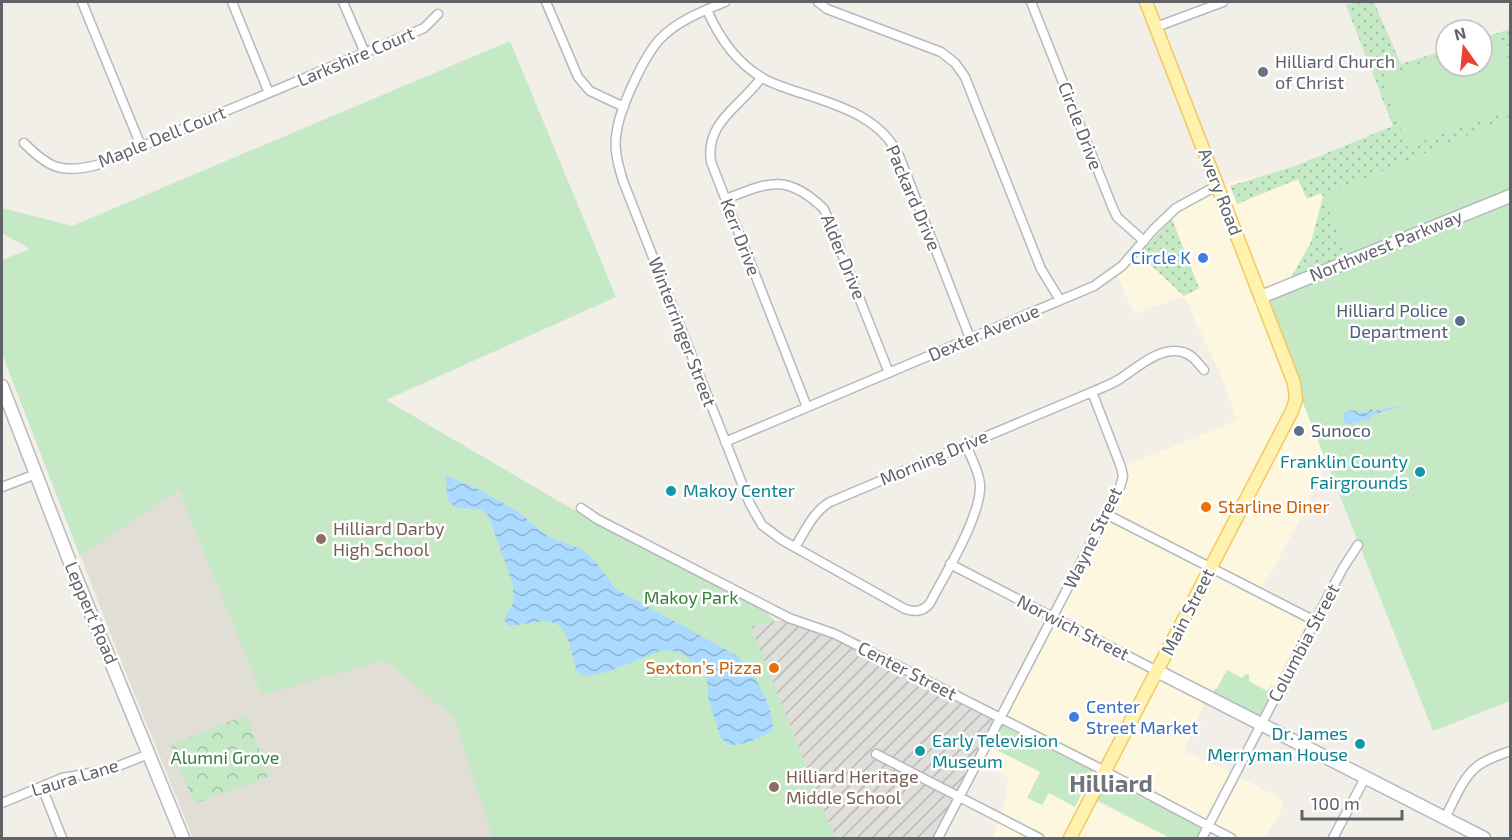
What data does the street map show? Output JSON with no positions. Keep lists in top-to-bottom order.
{
  "streets": {
    "main road": [
      "Avery Road",
      "Northwest Parkway",
      "Main Street",
      "Leppert Road",
      "Norwich Street"
    ],
    "street": [
      "Larkshire Court",
      "Circle Drive",
      "Maple Dell Court",
      "Packard Drive",
      "Kerr Drive",
      "Alder Drive",
      "Winterringer Street",
      "Dexter Avenue",
      "Morning Drive",
      "Wayne Street",
      "Columbia Street",
      "Center Street",
      "Laura Lane"
    ]
  },
  "crossings": [
    ["Larkshire Court", "Maple Dell Court"],
    ["Circle Drive", "Dexter Avenue"],
    ["Avery Road", "Northwest Parkway"],
    ["Avery Road", "Dexter Avenue"],
    ["Avery Road", "Main Street"],
    ["Packard Drive", "Kerr Drive"],
    ["Packard Drive", "Winterringer Street"],
    ["Packard Drive", "Dexter Avenue"],
    ["Kerr Drive", "Alder Drive"],
    ["Kerr Drive", "Dexter Avenue"],
    ["Alder Drive", "Dexter Avenue"],
    ["Winterringer Street", "Dexter Avenue"],
    ["Winterringer Street", "Morning Drive"],
    ["Winterringer Street", "Norwich Street"],
    ["Morning Drive", "Wayne Street"],
    ["Wayne Street", "Norwich Street"],
    ["Wayne Street", "Center Street"],
    ["Main Street", "Norwich Street"],
    ["Main Street", "Center Street"],
    ["Leppert Road", "Laura Lane"],
    ["Norwich Street", "Columbia Street"],
    ["Columbia Street", "Center Street"]
  ],
  "districts": ["Hilliard"],
  "parks": ["Makoy Park", "Alumni Grove"],
  "places": [
    "Hilliard Church of Christ",
    "Circle K",
    "Hilliard Police Department",
    "Sunoco",
    "Franklin County Fairgrounds",
    "Makoy Center",
    "Starline Diner",
    "Hilliard Darby High School",
    "Sexton’s Pizza",
    "Center Street Market",
    "Dr. James Merryman House",
    "Early Television Museum",
    "Hilliard Heritage Middle School"
  ],
  "scale_bar": "100 m",
  "north": "top"
}
